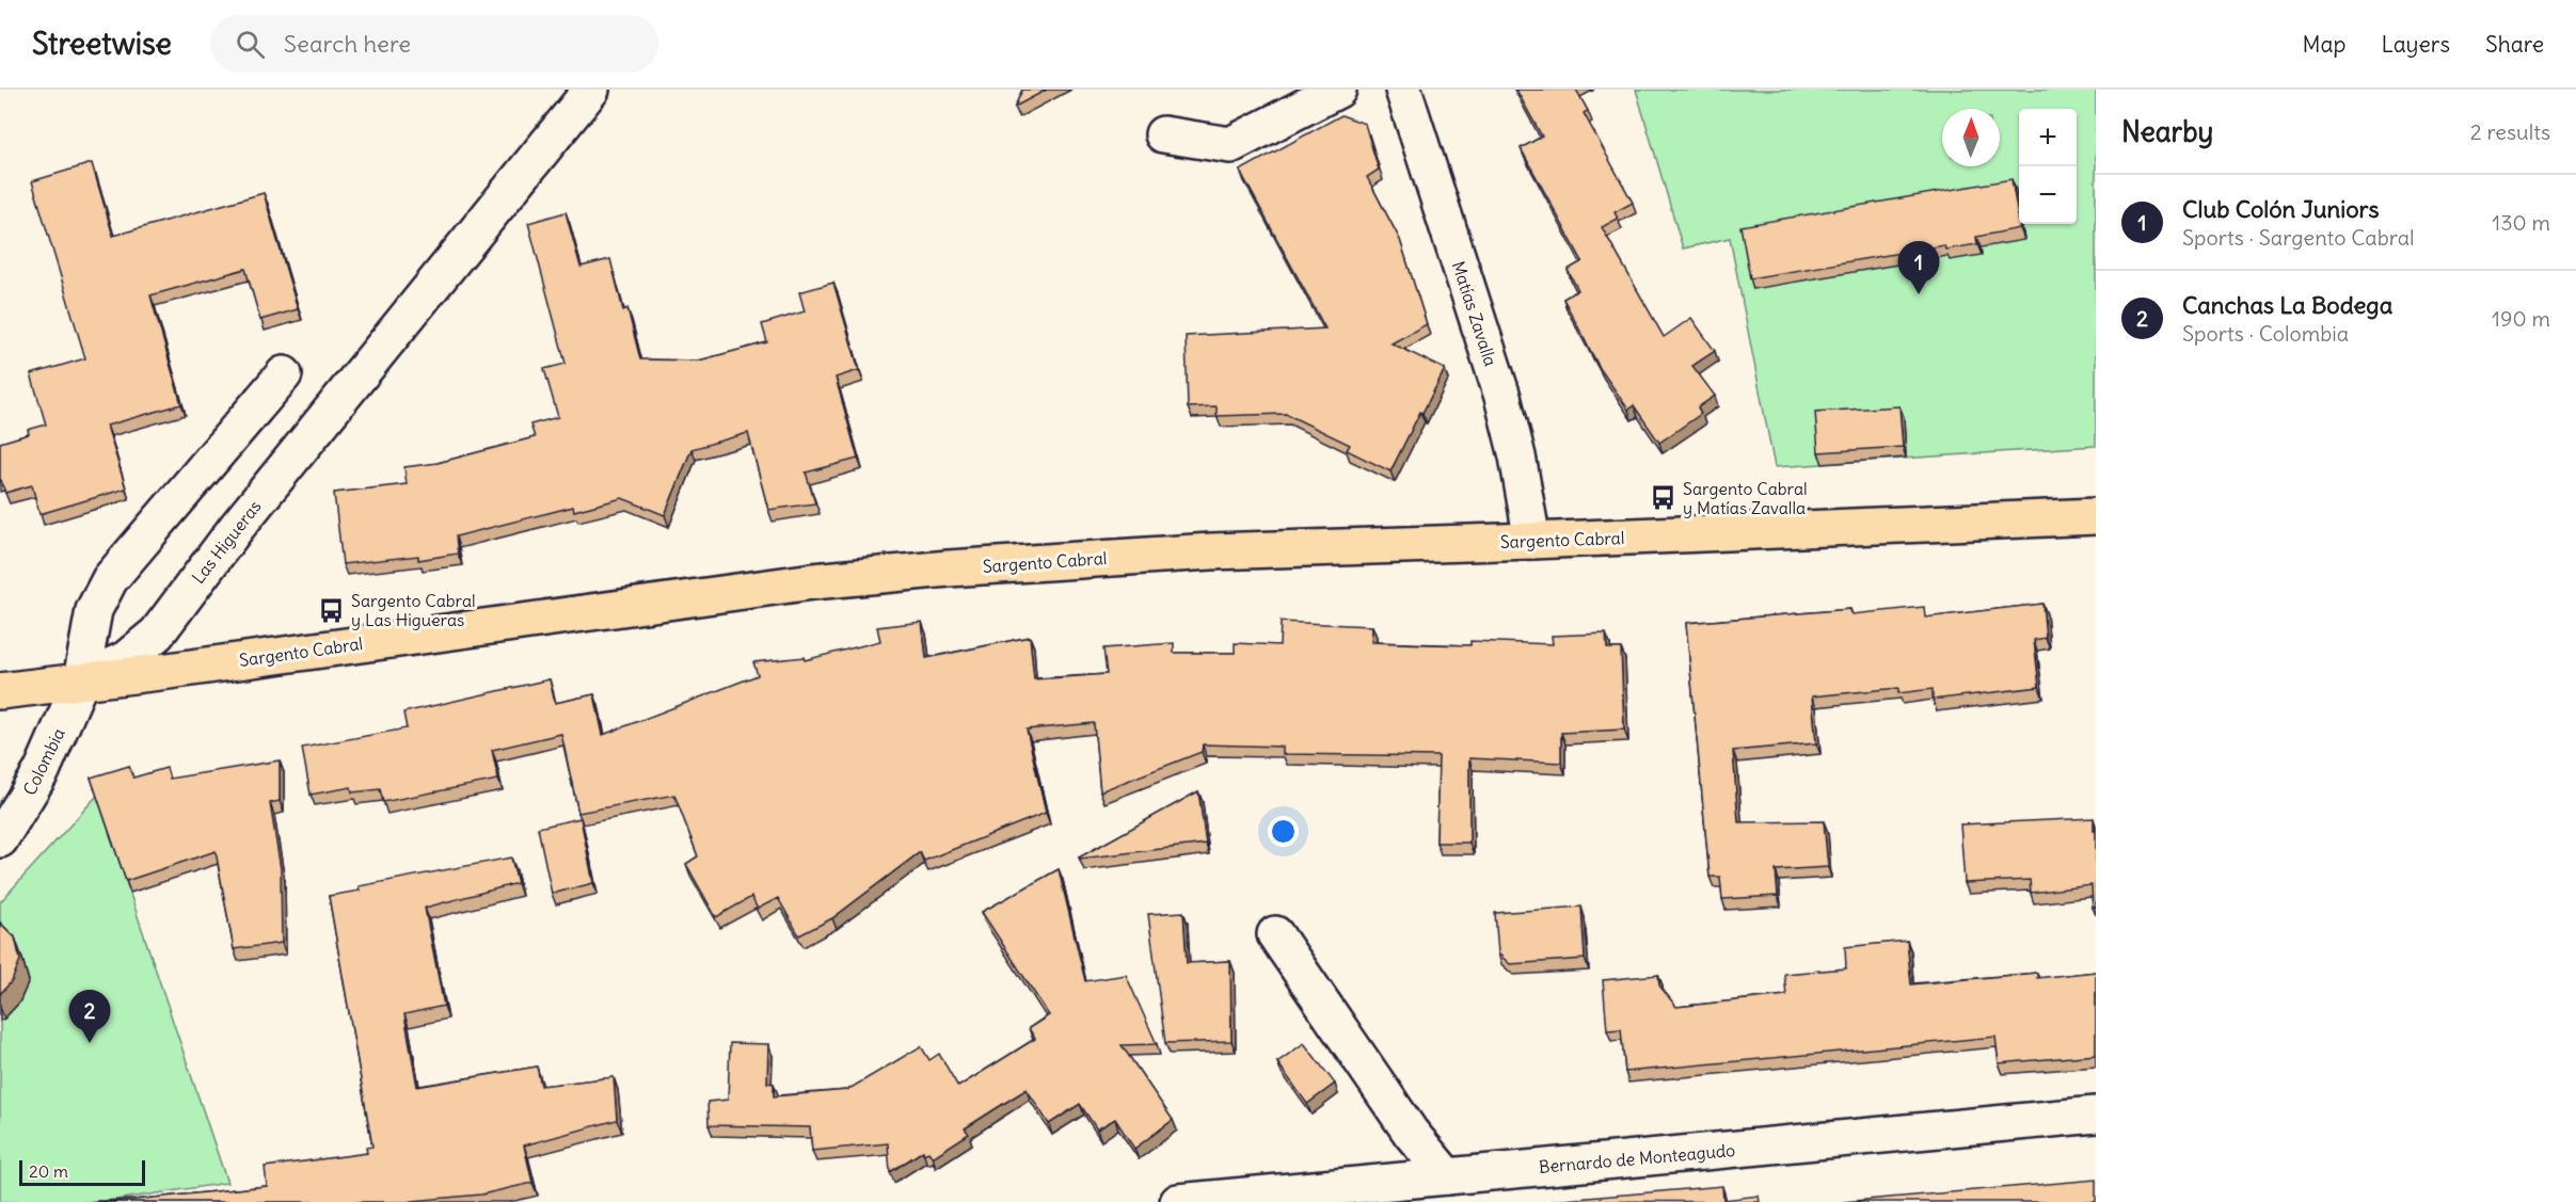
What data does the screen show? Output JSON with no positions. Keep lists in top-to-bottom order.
{
  "streets": {
    "main road": ["Sargento Cabral"],
    "street": [
      "Matías Zavalla",
      "Las Higueras",
      "Colombia",
      "Bernardo de Monteagudo"
    ]
  },
  "crossings": [
    ["Matías Zavalla", "Sargento Cabral"],
    ["Sargento Cabral", "Las Higueras"],
    ["Sargento Cabral", "Colombia"],
    ["Las Higueras", "Colombia"]
  ],
  "places": {
    "bus stop": ["Sargento Cabral y Matías Zavalla", "Sargento Cabral y Las Higueras"]
  },
  "scale_bar": "20 m",
  "north": "top",
  "page": {
    "header": "Streetwise",
    "search": "Search here",
    "nav": ["Map", "Layers", "Share"],
    "heading": ["Nearby", "2 results"],
    "map_buttons": ["+", "−"],
    "list": [
      {
        "mark": "1",
        "name": "Club Colón Juniors",
        "note": "Sports · Sargento Cabral",
        "value": "130 m"
      },
      {
        "mark": "2",
        "name": "Canchas La Bodega",
        "note": "Sports · Colombia",
        "value": "190 m"
      }
    ],
    "pins": ["1", "2"],
    "scale": "20 m"
  }
}
